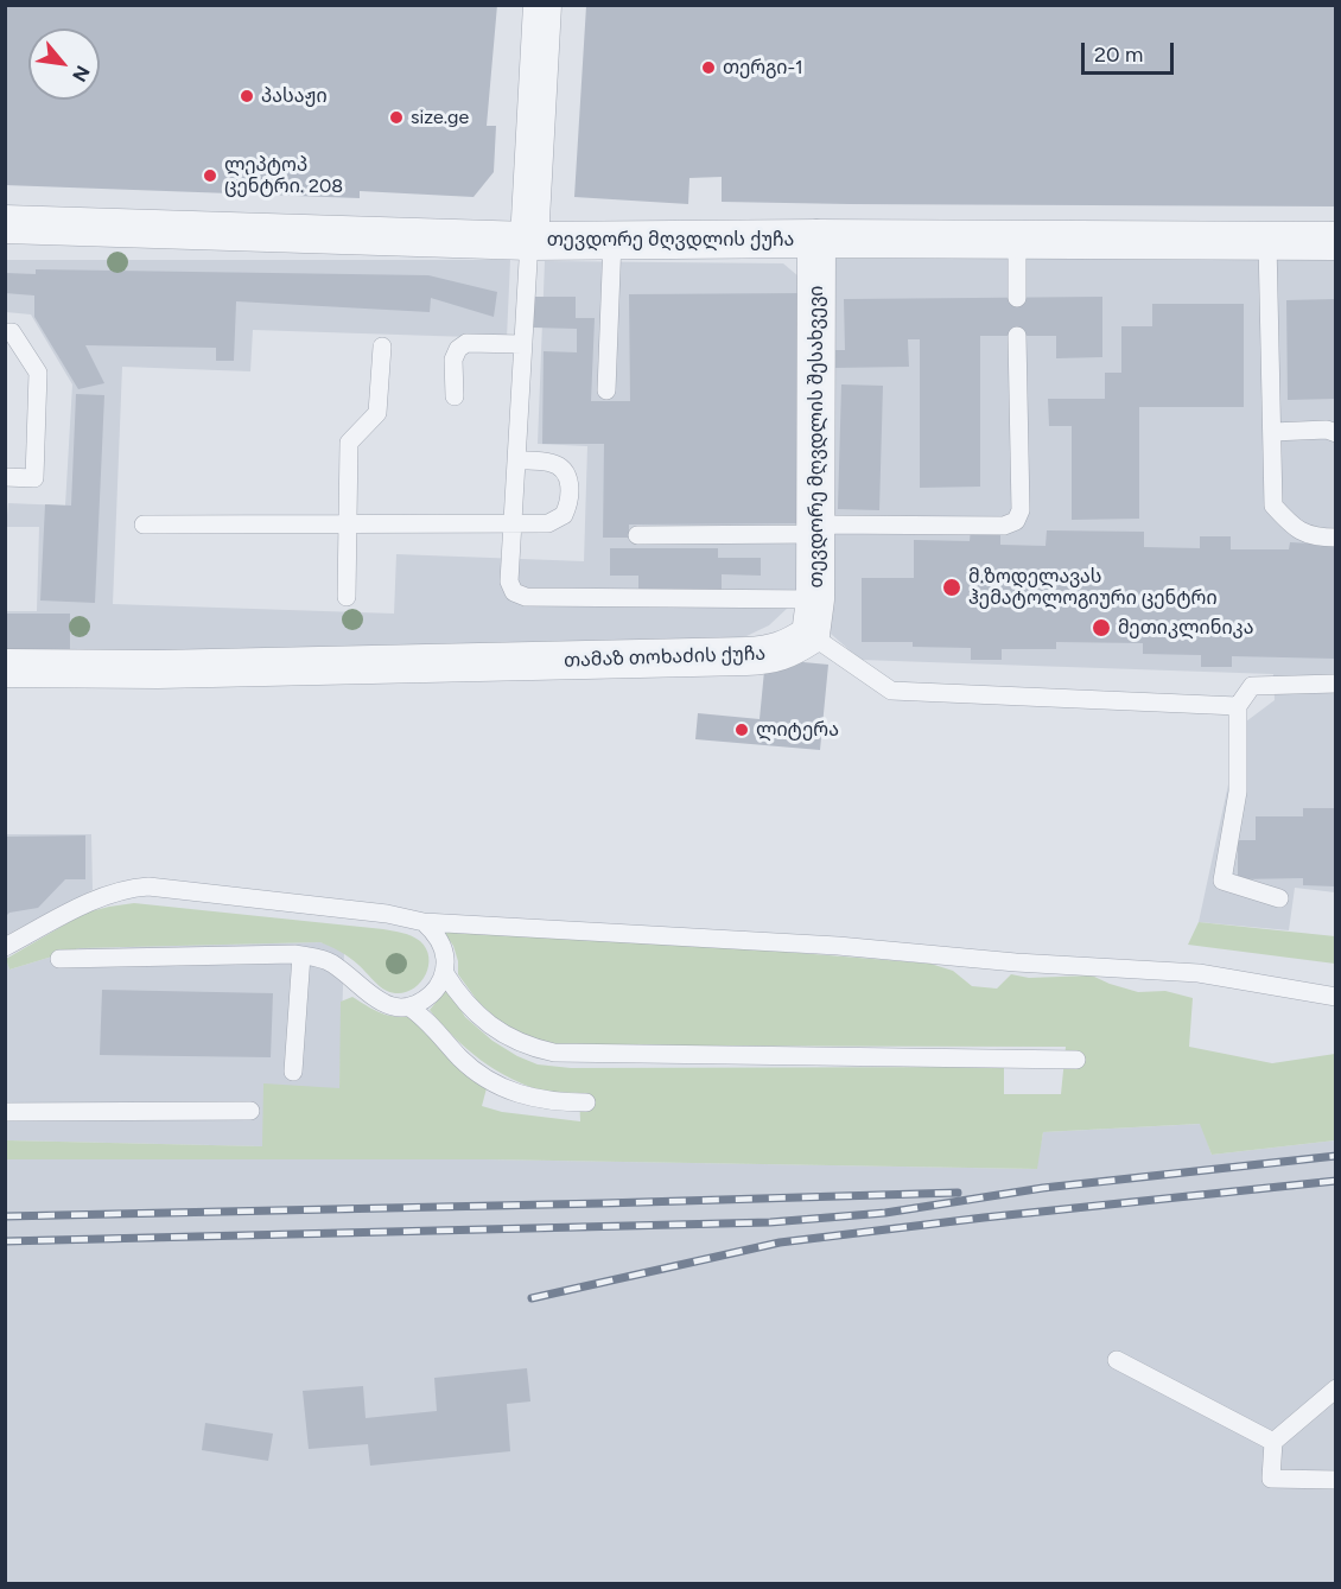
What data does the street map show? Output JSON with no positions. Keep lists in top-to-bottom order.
{
  "streets": {
    "street": ["თევდორე მღვდლის ქუჩა", "თევდორე მღვდლის შესახვევი", "თამაზ თოხაძის ქუჩა"]
  },
  "crossings": [
    ["თევდორე მღვდლის ქუჩა", "თევდორე მღვდლის შესახვევი"],
    ["თევდორე მღვდლის შესახვევი", "თამაზ თოხაძის ქუჩა"]
  ],
  "places": [
    "თერგი-1",
    "პასაჟი",
    "size.ge",
    "ლეპტოპ ცენტრი. 208",
    "მ.ზოდელავას ჰემატოლოგიური ცენტრი",
    "მეთიკლინიკა",
    "ლიტერა"
  ],
  "scale_bar": "20 m",
  "north": "bottom right"
}
